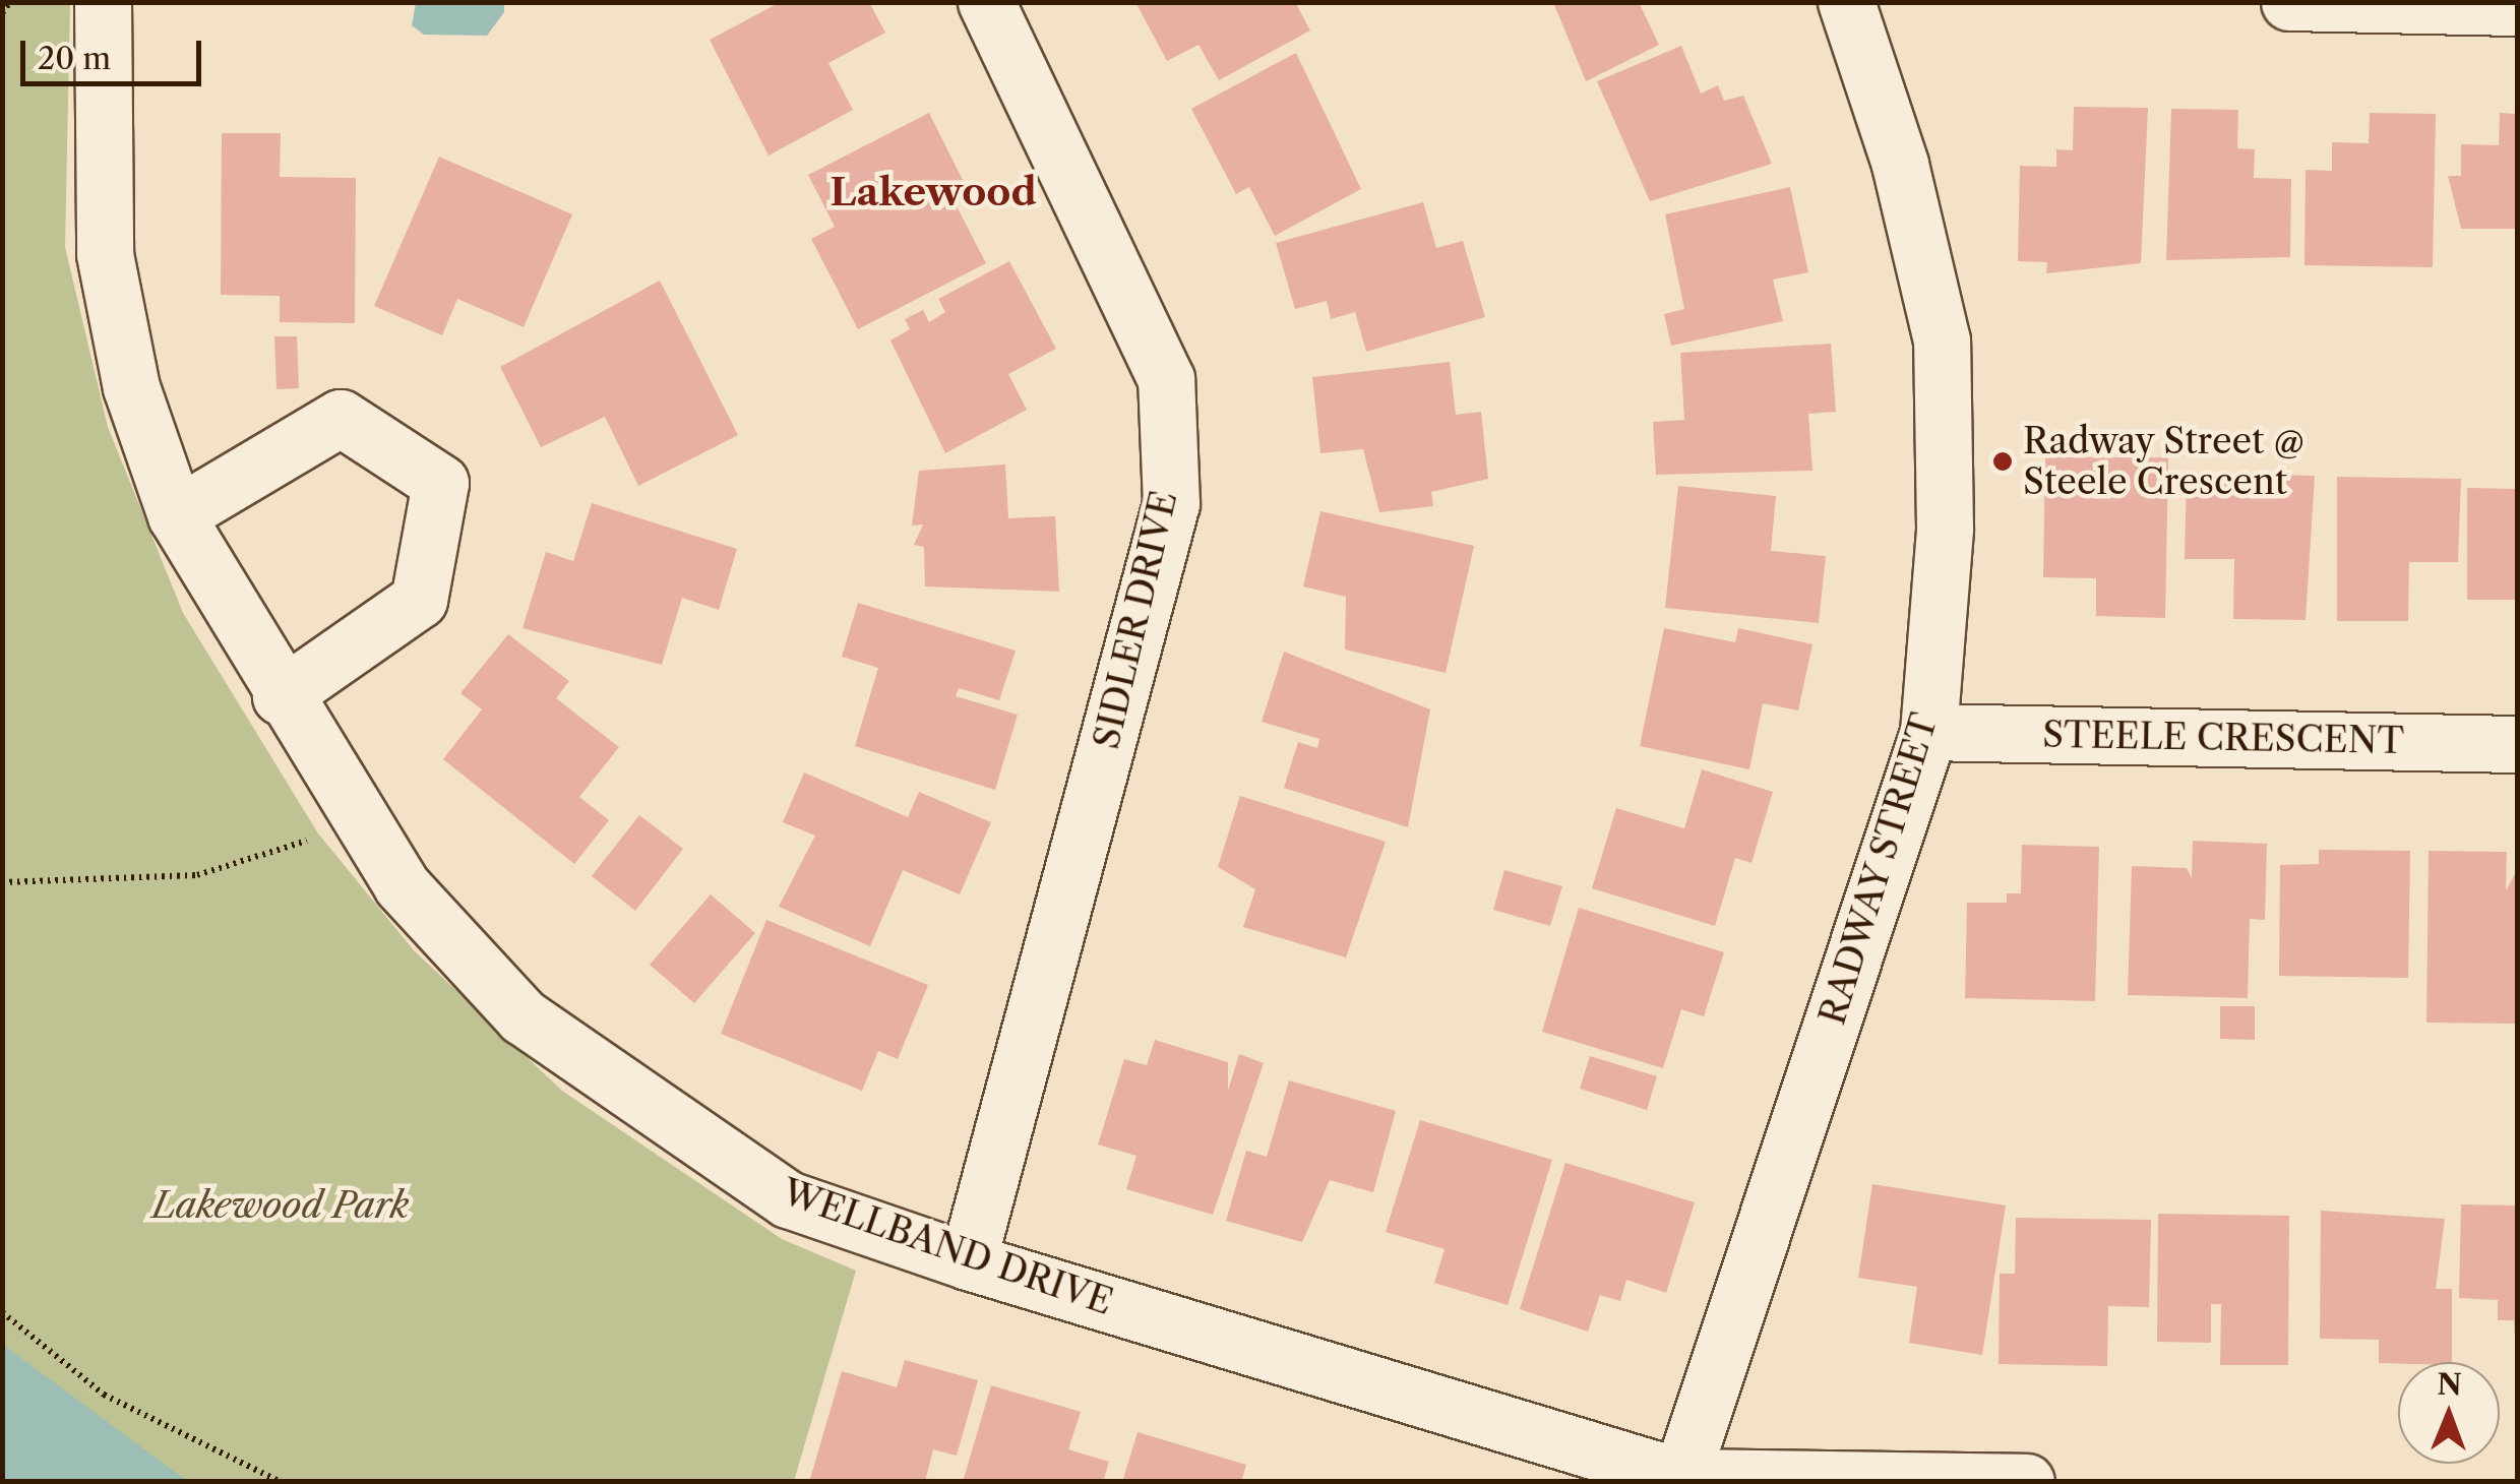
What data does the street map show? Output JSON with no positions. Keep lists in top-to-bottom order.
{
  "streets": {
    "street": [
      "SIDLER DRIVE",
      "STEELE CRESCENT",
      "RADWAY STREET",
      "WELLBAND DRIVE"
    ]
  },
  "crossings": [
    ["SIDLER DRIVE", "WELLBAND DRIVE"],
    ["STEELE CRESCENT", "RADWAY STREET"],
    ["RADWAY STREET", "WELLBAND DRIVE"]
  ],
  "districts": ["Lakewood"],
  "parks": ["Lakewood Park"],
  "places": ["Radway Street @ Steele Crescent"],
  "scale_bar": "20 m",
  "north": "top"
}
